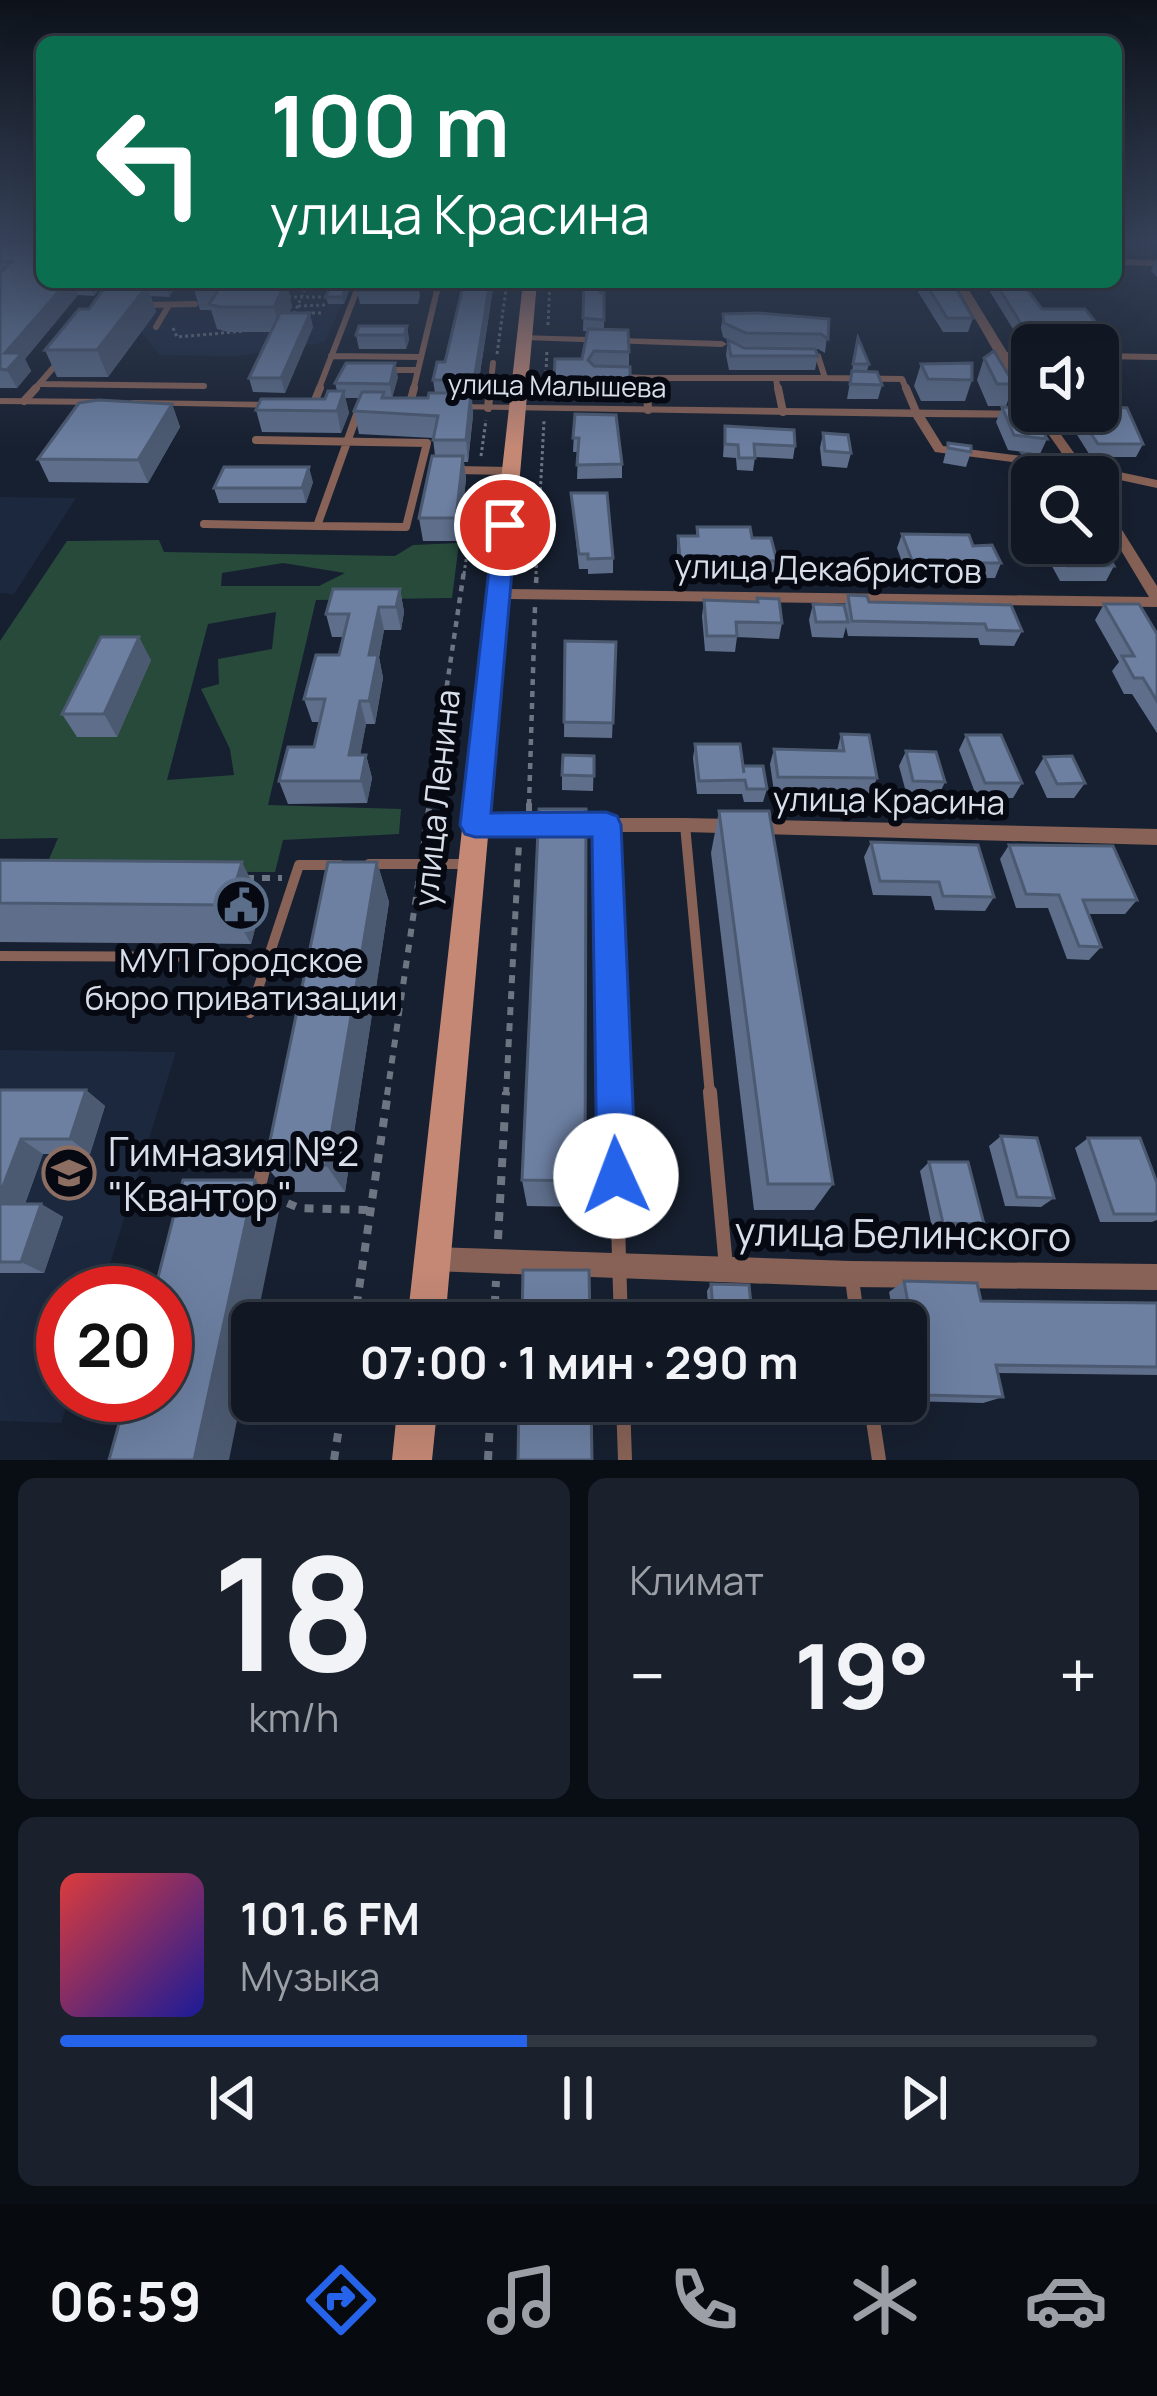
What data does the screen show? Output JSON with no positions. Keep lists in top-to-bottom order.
{
  "streets": {
    "main road": ["улица Ленина"],
    "street": [
      "улица Малышева",
      "улица Декабристов",
      "улица Красина",
      "улица Белинского"
    ]
  },
  "crossings": [
    ["улица Малышева", "улица Ленина"],
    ["улица Декабристов", "улица Ленина"],
    ["улица Ленина", "улица Красина"],
    ["улица Ленина", "улица Белинского"]
  ],
  "places": {
    "public building": ["МУП Городское бюро приватизации"],
    "school or university": ["Гимназия №2 \"Квантор\""]
  },
  "page": {
    "turn": ["100 m", "улица Красина"],
    "limit": "20",
    "trip": "07:00 · 1 мин · 290 m",
    "tile": [
      ["18", "km/h"],
      "Климат"
    ],
    "heat": ["−", "19°", "+"],
    "song": ["101.6 FM", "Музыка"],
    "tabs": "06:59"
  }
}
